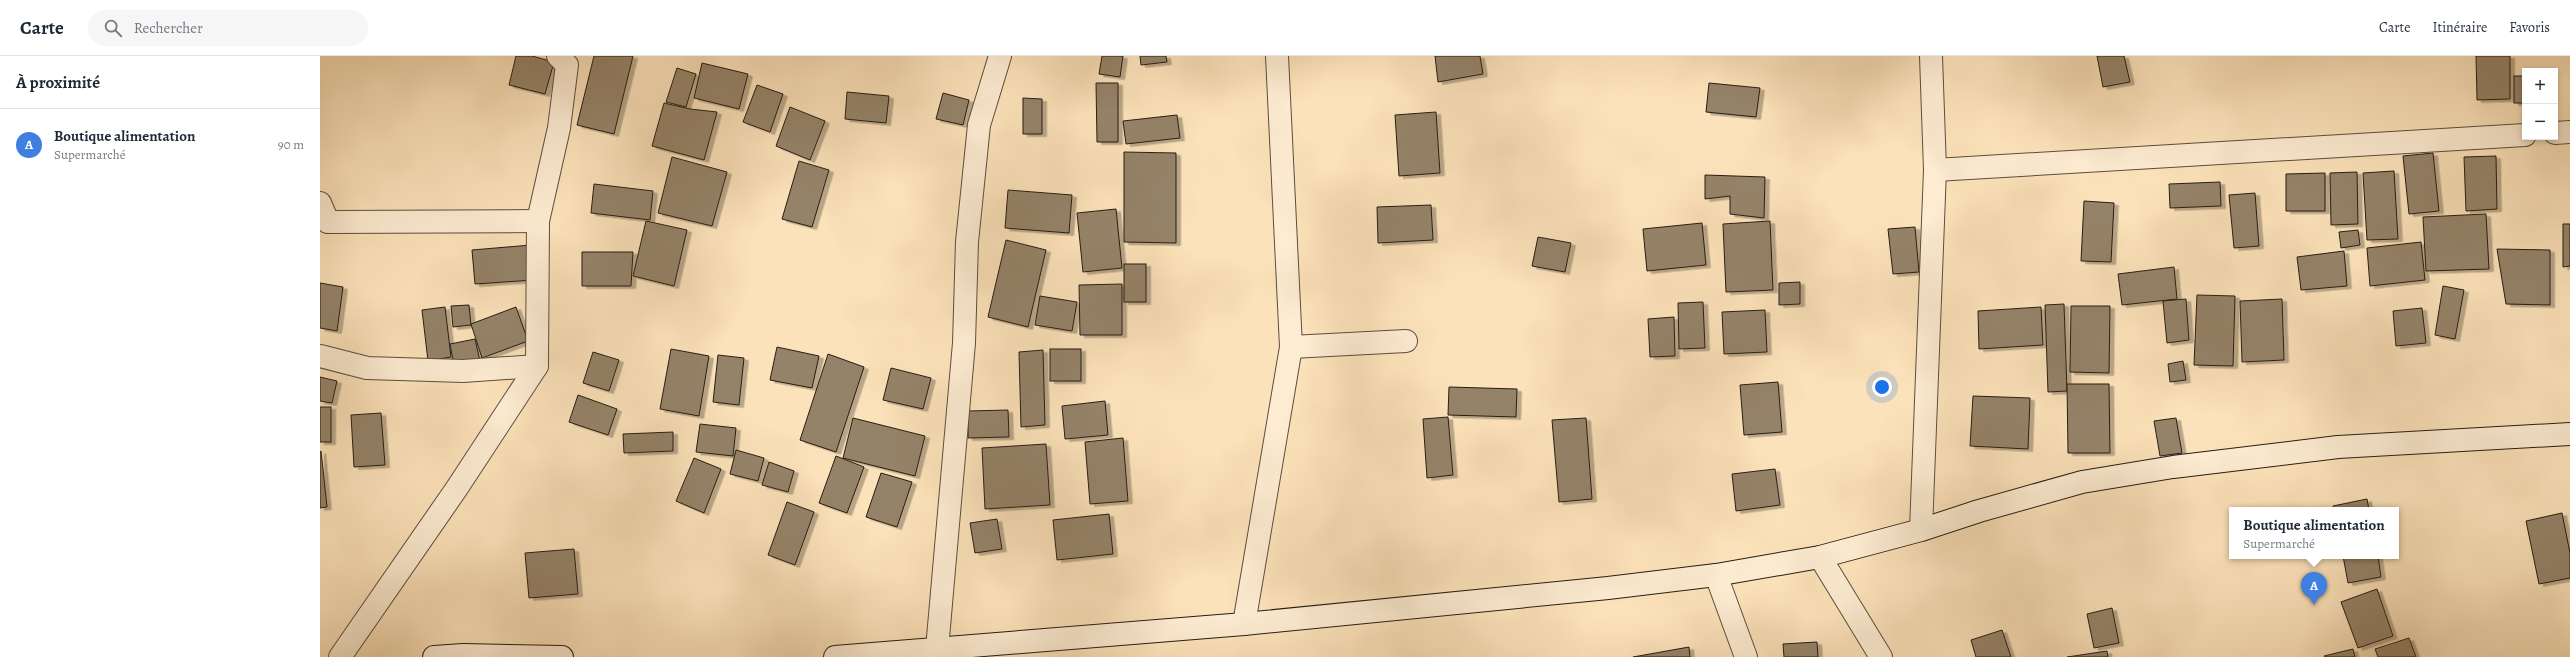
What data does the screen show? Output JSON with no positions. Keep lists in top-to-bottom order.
{
  "page": {
    "header": "Carte",
    "search": "Rechercher",
    "nav": ["Carte", "Itinéraire", "Favoris"],
    "heading": "À proximité",
    "map_buttons": ["+", "−"],
    "list": [
      {
        "mark": "A",
        "name": "Boutique alimentation",
        "note": "Supermarché",
        "value": "90 m"
      }
    ],
    "popup": ["Boutique alimentation", "Supermarché"],
    "pins": "A"
  }
}
